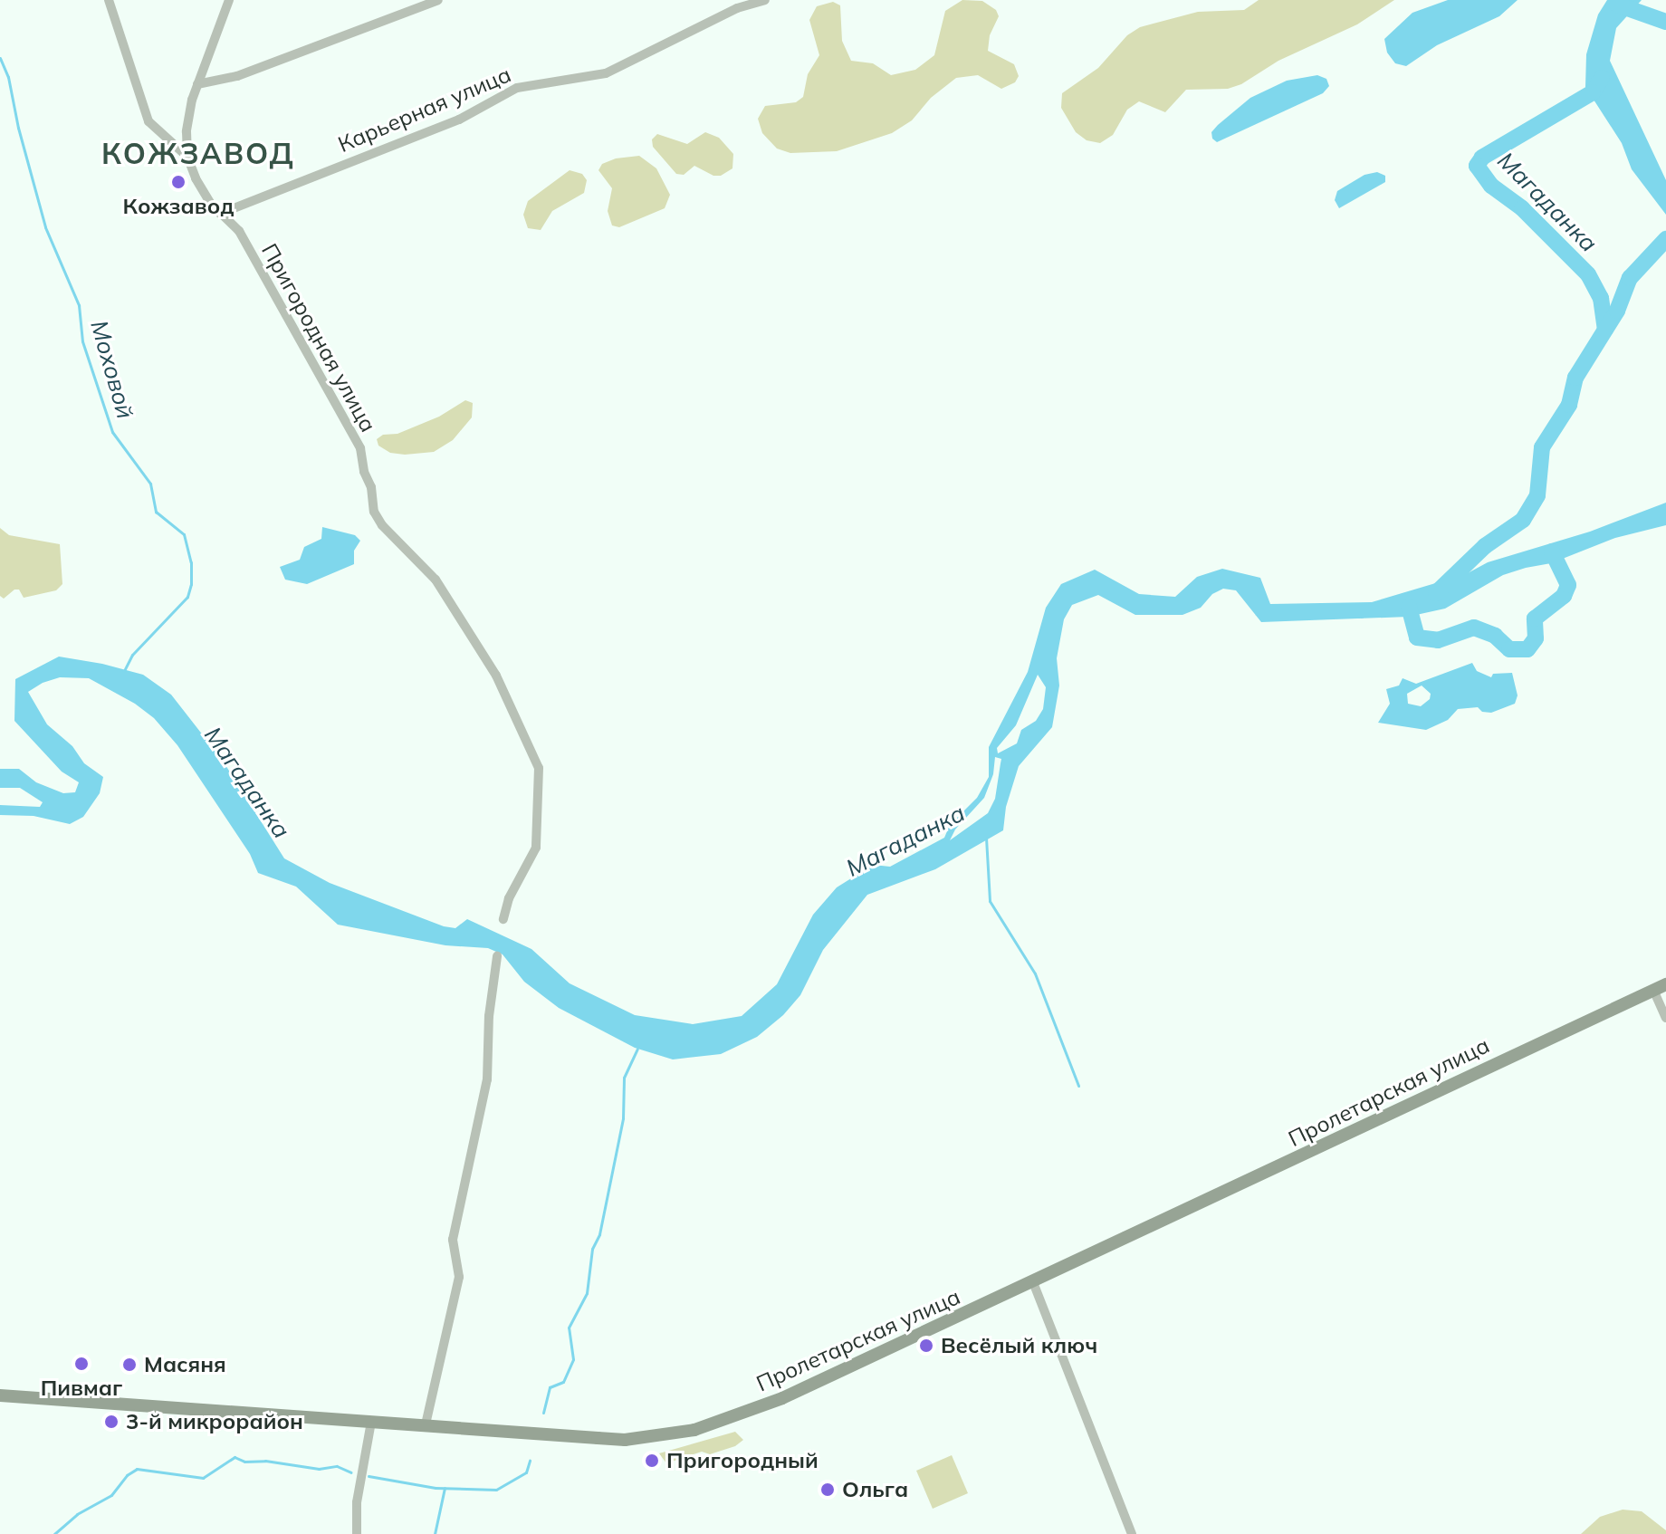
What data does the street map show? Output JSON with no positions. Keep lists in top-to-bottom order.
{
  "streets": {
    "main road": ["Пролетарская улица"],
    "street": ["Карьерная улица", "Пригородная улица"]
  },
  "crossings": [
    ["Карьерная улица", "Пригородная улица"]
  ],
  "districts": ["КОЖЗАВОД"],
  "water": ["Магаданка", "Моховой"],
  "places": [
    "Кожзавод",
    "Весёлый ключ",
    "Пивмаг",
    "Масяня",
    "3-й микрорайон",
    "Пригородный",
    "Ольга"
  ]
}
